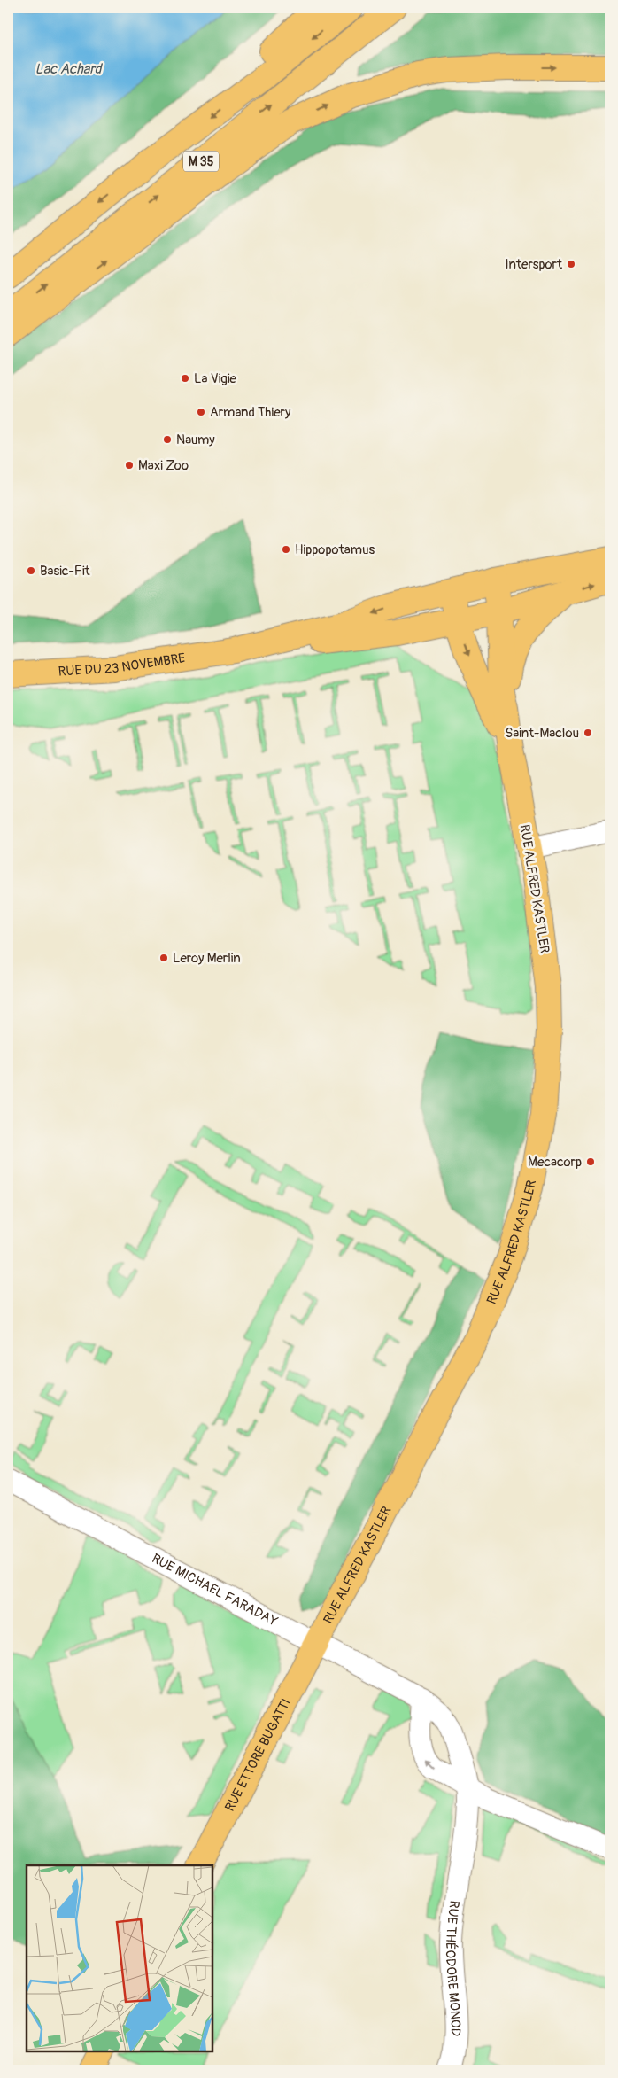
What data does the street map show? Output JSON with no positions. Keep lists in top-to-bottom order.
{
  "streets": {
    "main road": [
      "M 35",
      "RUE DU 23 NOVEMBRE",
      "RUE ALFRED KASTLER",
      "RUE ETTORE BUGATTI"
    ],
    "street": ["RUE MICHAEL FARADAY", "RUE THÉODORE MONOD"]
  },
  "crossings": [
    ["RUE DU 23 NOVEMBRE", "RUE ALFRED KASTLER"],
    ["RUE ALFRED KASTLER", "RUE MICHAEL FARADAY"],
    ["RUE ALFRED KASTLER", "RUE ETTORE BUGATTI"],
    ["RUE MICHAEL FARADAY", "RUE ETTORE BUGATTI"],
    ["RUE MICHAEL FARADAY", "RUE THÉODORE MONOD"]
  ],
  "water": ["Lac Achard"],
  "places": [
    "Intersport",
    "La Vigie",
    "Armand Thiery",
    "Naumy",
    "Maxi Zoo",
    "Hippopotamus",
    "Basic-Fit",
    "Saint-Maclou",
    "Leroy Merlin",
    "Mecacorp"
  ]
}
